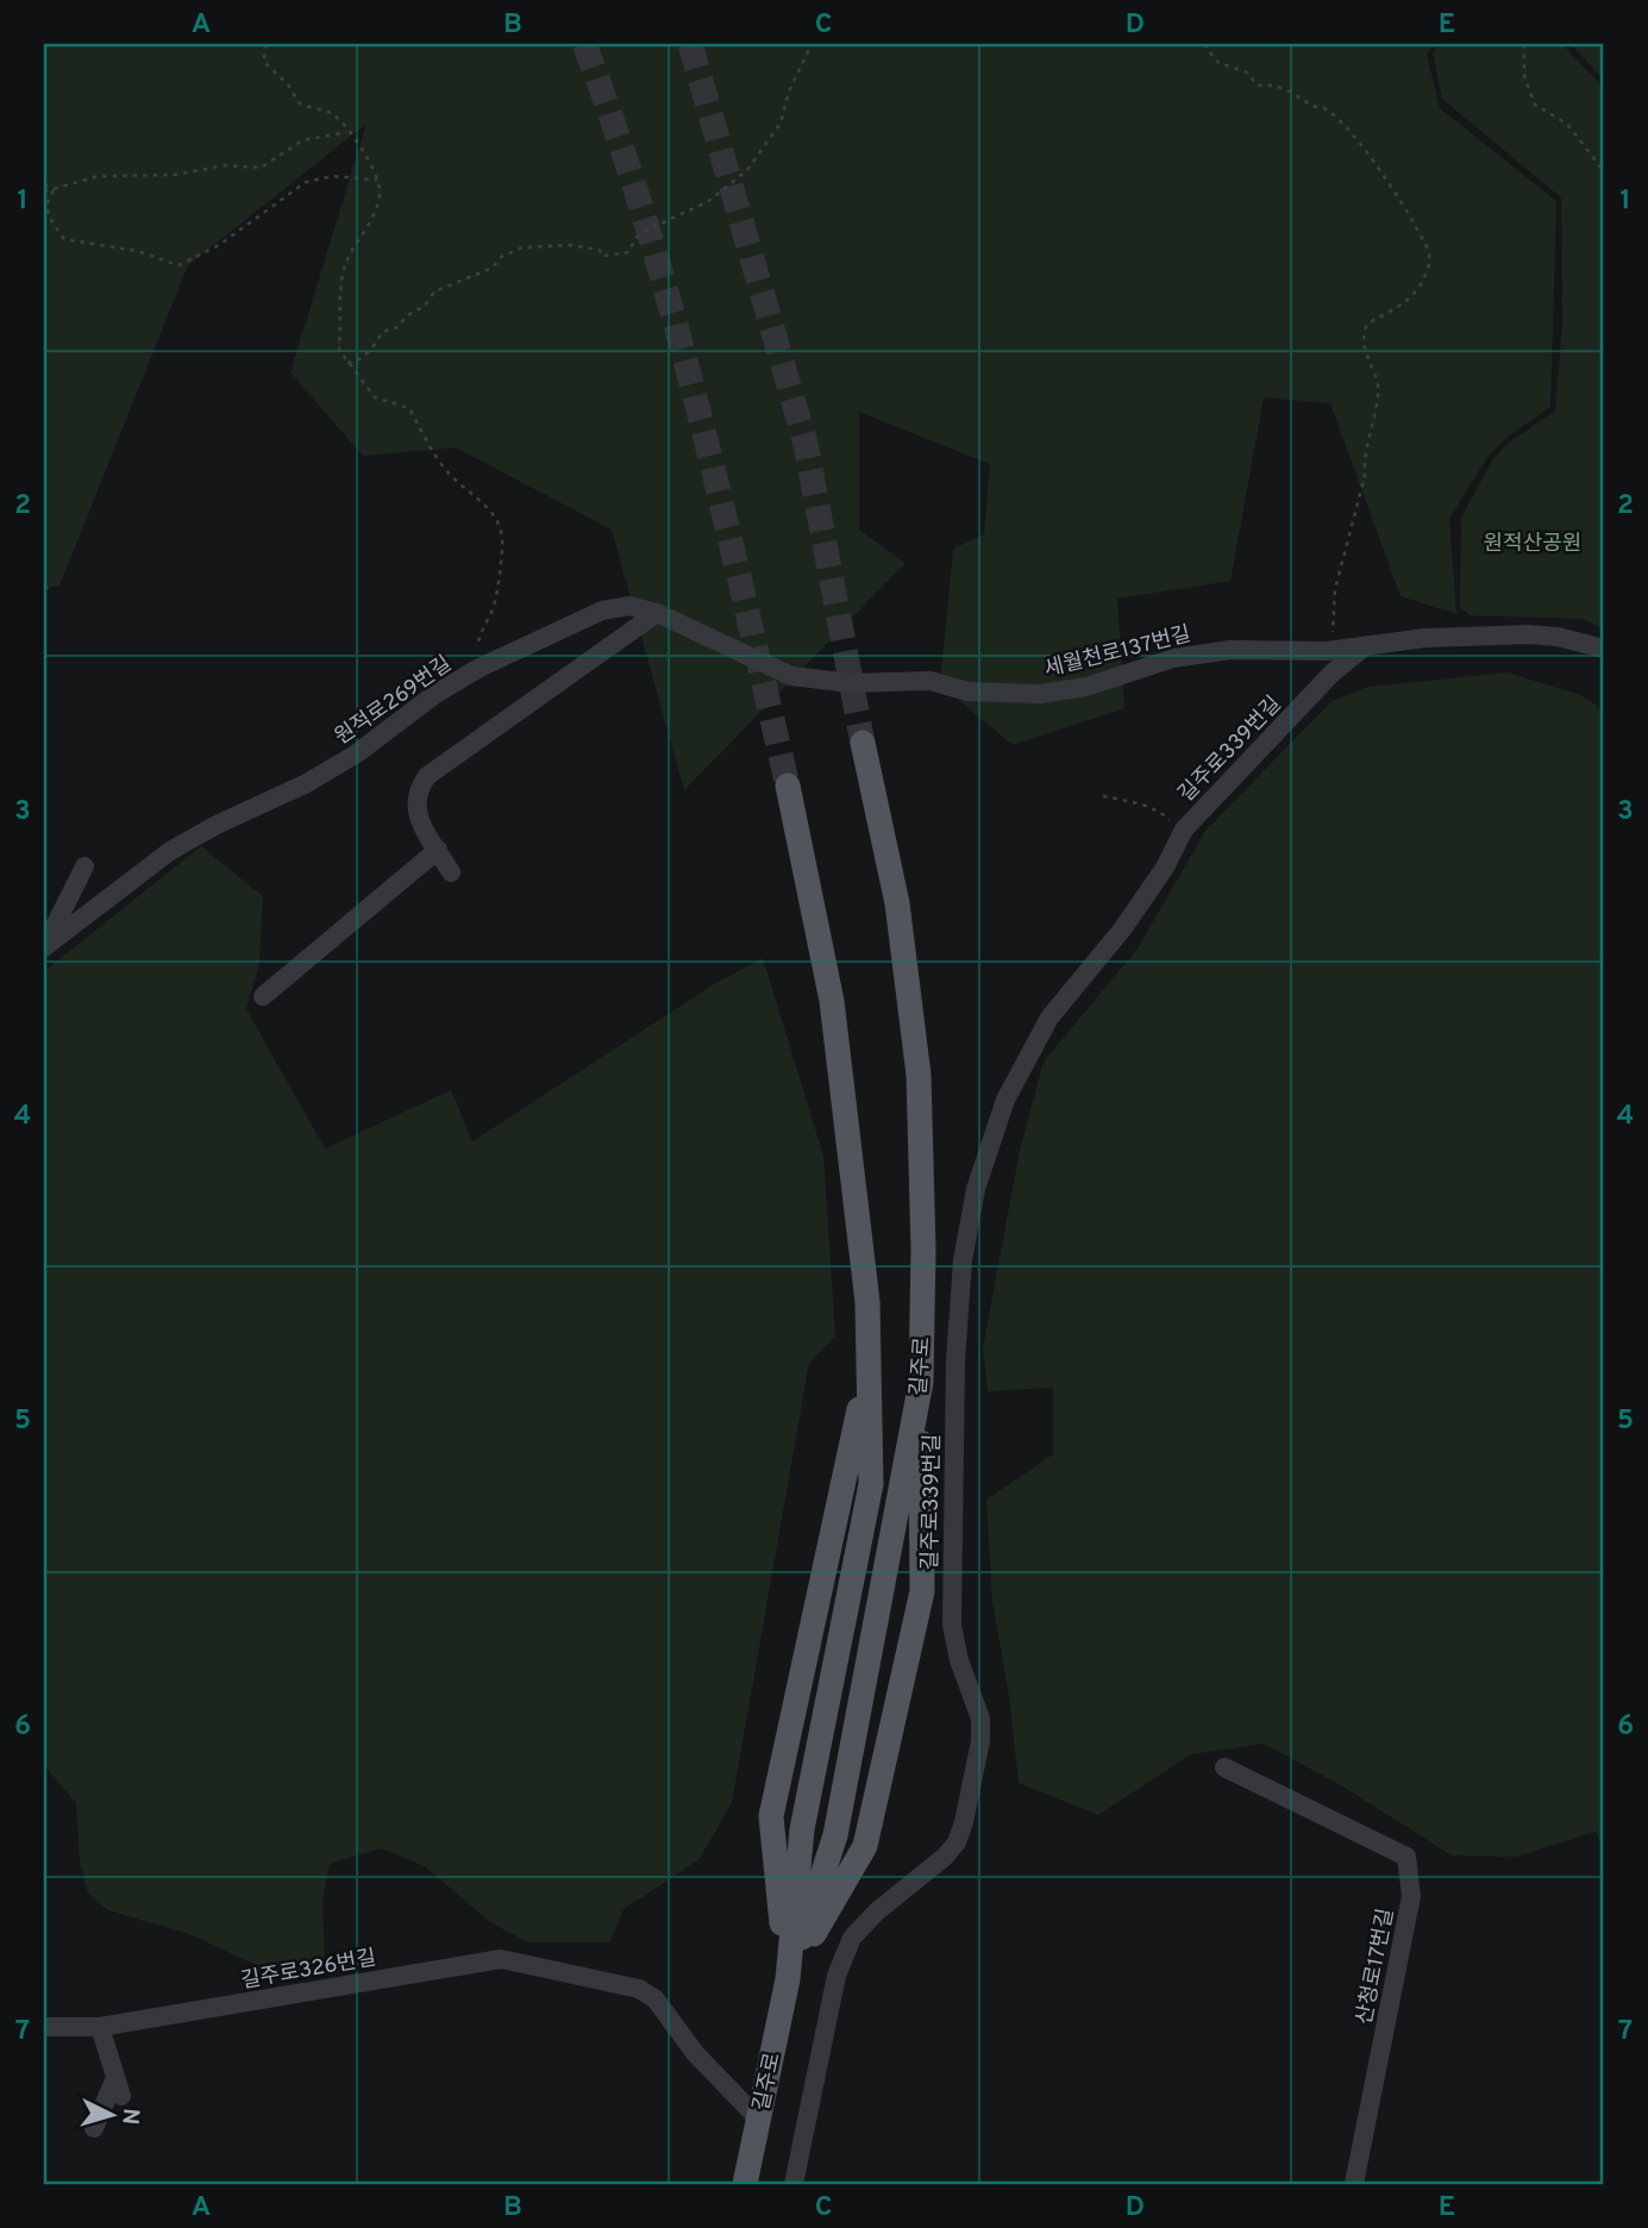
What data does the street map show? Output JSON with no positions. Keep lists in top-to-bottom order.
{
  "streets": {
    "main road": ["길주로"],
    "street": [
      "세월천로137번길",
      "원적로269번길",
      "길주로339번길",
      "산청로17번길",
      "길주로326번길"
    ]
  },
  "crossings": [
    ["세월천로137번길", "원적로269번길"],
    ["세월천로137번길", "길주로339번길"],
    ["길주로", "길주로326번길"]
  ],
  "parks": ["원적산공원"],
  "north": "right",
  "grid": {
    "columns": [
      "A",
      "B",
      "C",
      "D",
      "E"
    ],
    "rows": [
      "1",
      "2",
      "3",
      "4",
      "5",
      "6",
      "7"
    ]
  }
}
